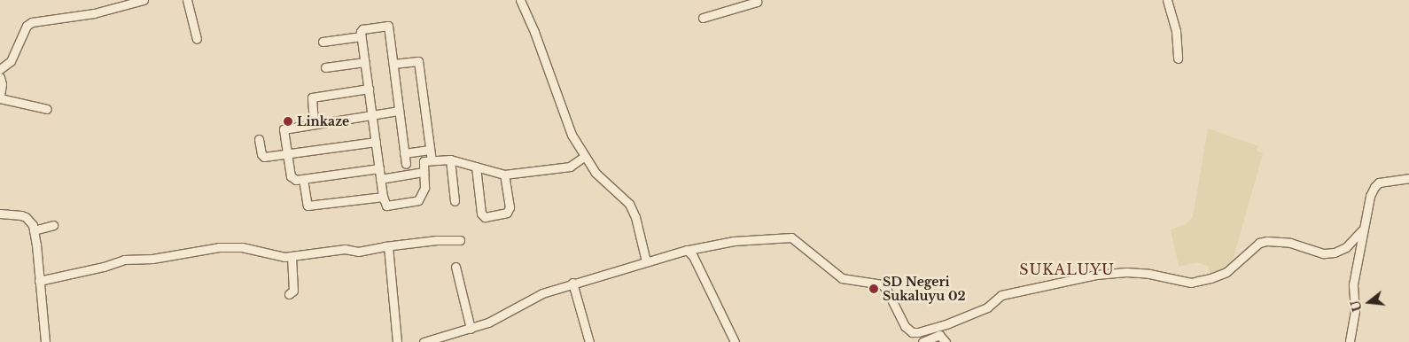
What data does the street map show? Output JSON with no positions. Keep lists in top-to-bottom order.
{
  "districts": ["SUKALUYU"],
  "places": ["Linkaze", "SD Negeri Sukaluyu 02"],
  "north": "left"
}
